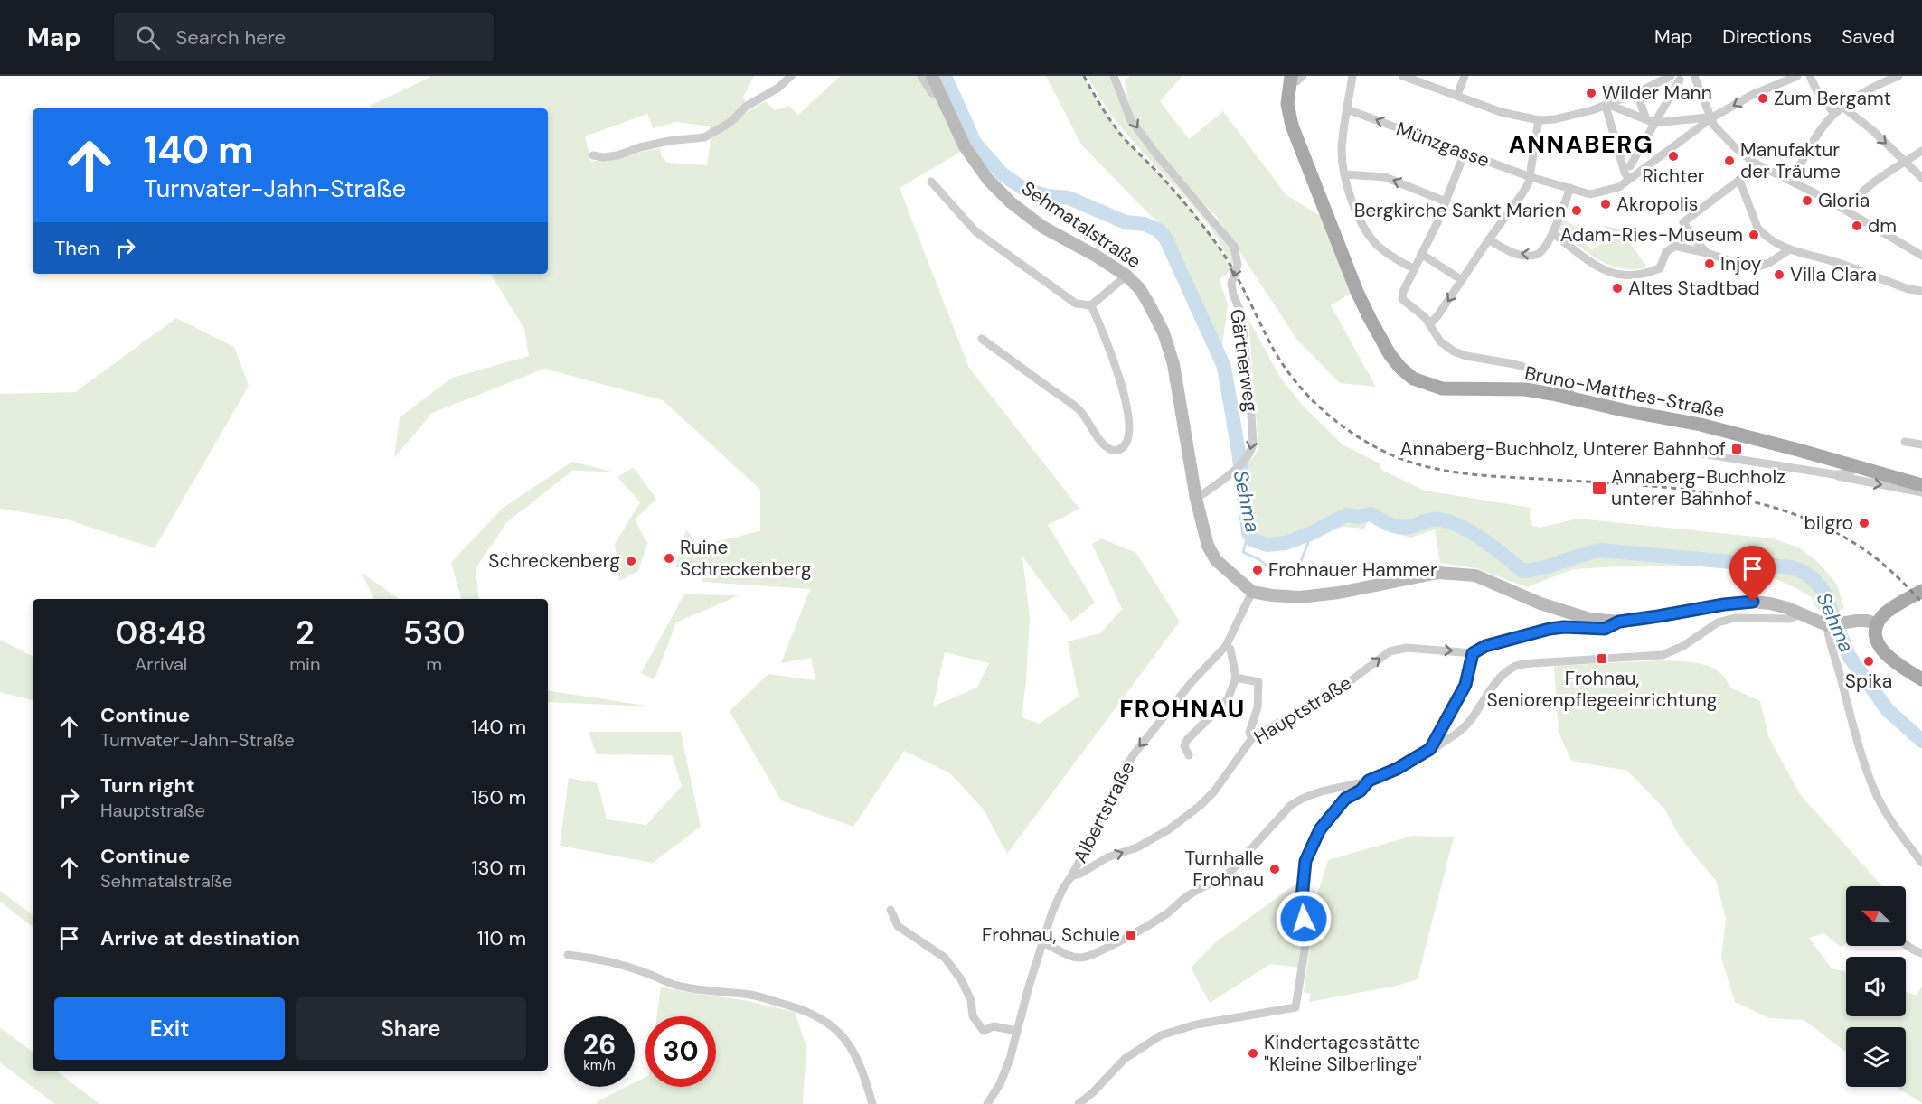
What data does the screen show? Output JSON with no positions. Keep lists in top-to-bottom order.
{
  "streets": {
    "main road": ["Sehmatalstraße", "Bruno-Matthes-Straße"],
    "street": [
      "Münzgasse",
      "Gärtnerweg",
      "Hauptstraße",
      "Albertstraße"
    ]
  },
  "crossings": [
    ["Sehmatalstraße", "Gärtnerweg"],
    ["Sehmatalstraße", "Albertstraße"],
    ["Hauptstraße", "Albertstraße"]
  ],
  "one_way": ["Gärtnerweg"],
  "districts": ["ANNABERG", "FROHNAU"],
  "water": ["Sehma"],
  "places": {
    "other": [
      "Wilder Mann",
      "Zum Bergamt",
      "Richter",
      "Manufaktur der Träume",
      "Gloria",
      "Akropolis",
      "Bergkirche Sankt Marien",
      "dm",
      "Adam-Ries-Museum",
      "Injoy",
      "Villa Clara",
      "Altes Stadtbad",
      "bilgro",
      "Ruine Schreckenberg",
      "Schreckenberg",
      "Frohnauer Hammer",
      "Spika",
      "Turnhalle Frohnau",
      "Kindertagesstätte \"Kleine Silberlinge\""
    ],
    "transit": [
      "Annaberg-Buchholz, Unterer Bahnhof",
      "Annaberg-Buchholz unterer Bahnhof",
      "Frohnau, Seniorenpflegeeinrichtung",
      "Frohnau, Schule"
    ]
  },
  "north": "left",
  "page": {
    "header": "Map",
    "search": "Search here",
    "nav": ["Map", "Directions", "Saved"],
    "turn": ["140 m", "Turnvater-Jahn-Straße"],
    "then": "Then",
    "eta": [
      "08:48",
      "Arrival",
      "2",
      "min",
      "530",
      "m"
    ],
    "list": [
      {
        "name": "Continue",
        "note": "Turnvater-Jahn-Straße",
        "value": "140 m"
      },
      {
        "name": "Turn right",
        "note": "Hauptstraße",
        "value": "150 m"
      },
      {
        "name": "Continue",
        "note": "Sehmatalstraße",
        "value": "130 m"
      },
      {
        "name": "Arrive at destination",
        "value": "110 m"
      }
    ],
    "buttons": ["Exit", "Share"],
    "speed": "26 km/h",
    "limit": "30"
  }
}
